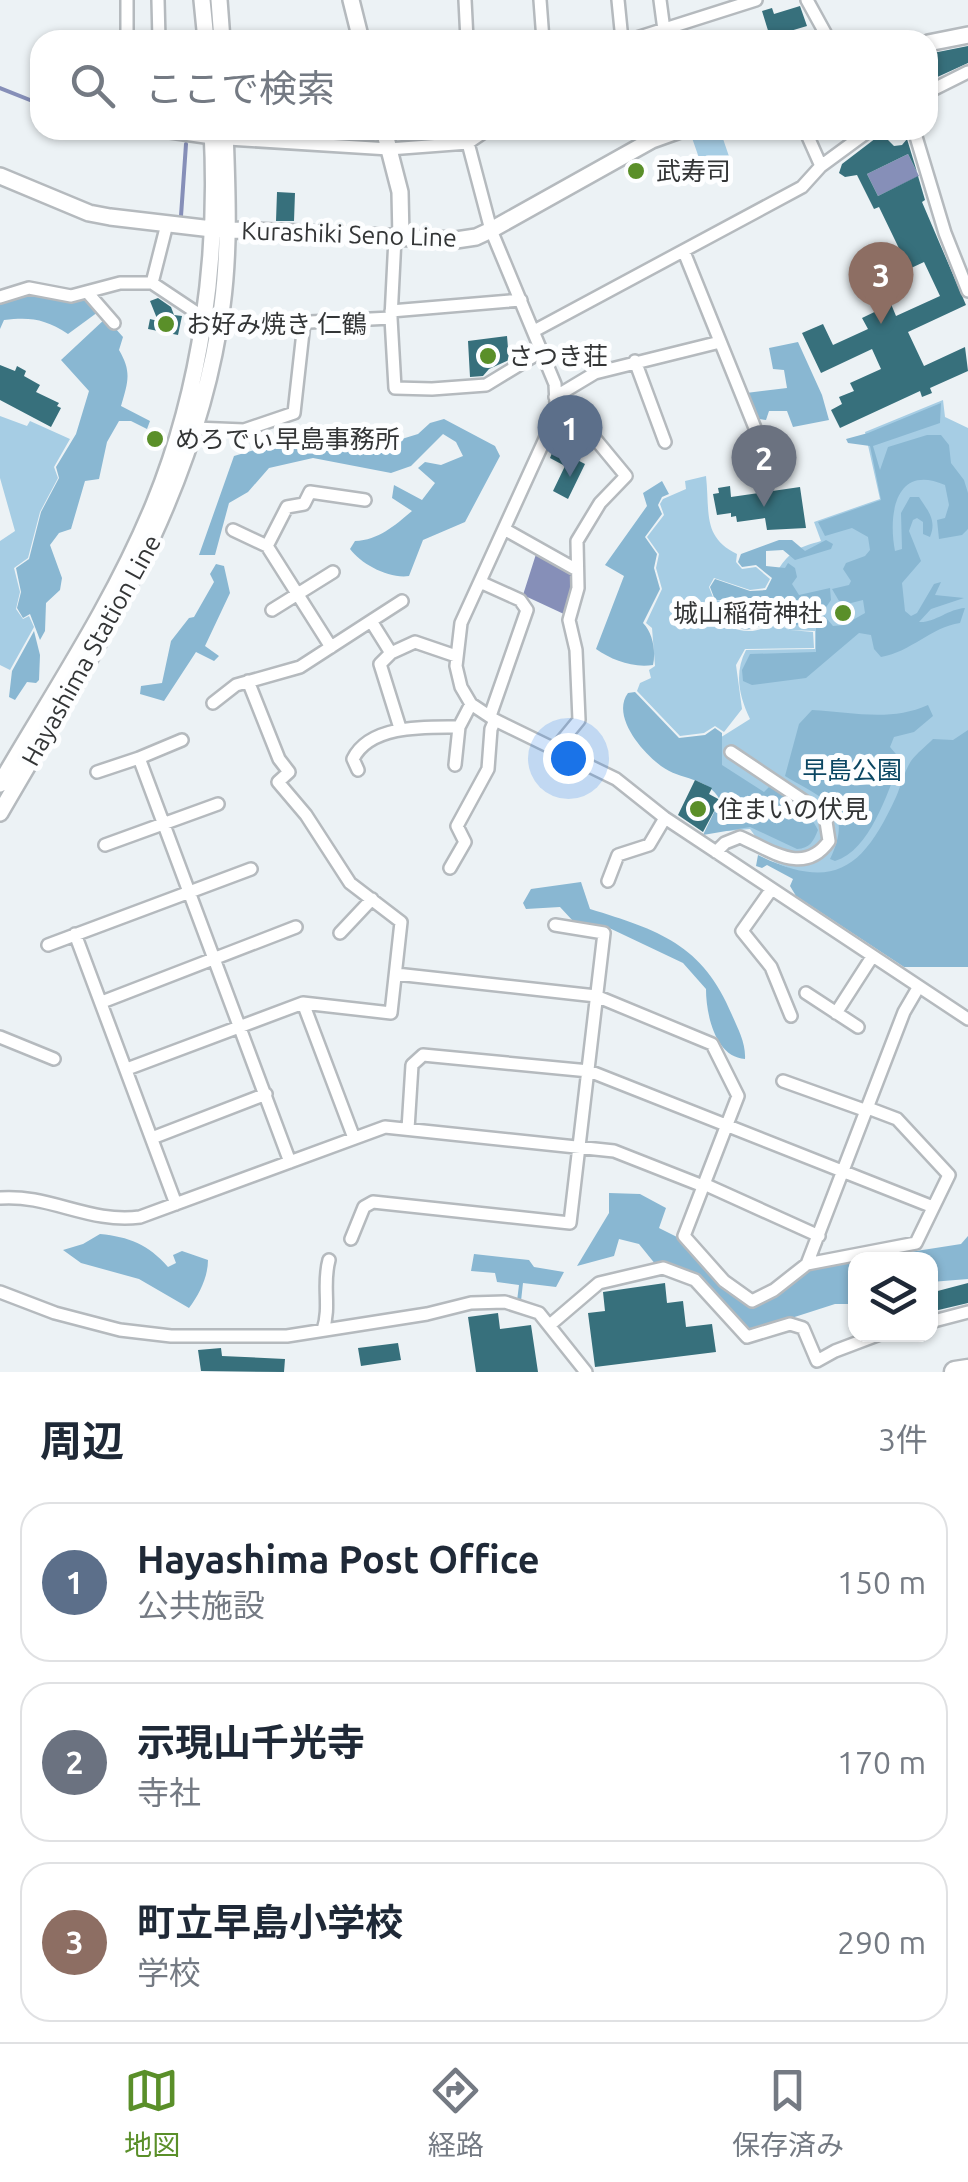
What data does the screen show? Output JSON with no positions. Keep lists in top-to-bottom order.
{
  "streets": {
    "main road": ["Kurashiki Seno Line", "Hayashima Station Line"]
  },
  "crossings": [
    ["Kurashiki Seno Line", "Hayashima Station Line"]
  ],
  "parks": ["早島公園"],
  "places": [
    "武寿司",
    "お好み焼き 仁鶴",
    "さつき荘",
    "めろでぃ早島事務所",
    "城山稲荷神社",
    "住まいの伏見"
  ],
  "page": {
    "search": "ここで検索",
    "pins": ["3", "1", "2"],
    "heading": ["周辺", "3件"],
    "list": [
      {
        "mark": "1",
        "name": "Hayashima Post Office",
        "note": "公共施設",
        "value": "150 m"
      },
      {
        "mark": "2",
        "name": "示現山千光寺",
        "note": "寺社",
        "value": "170 m"
      },
      {
        "mark": "3",
        "name": "町立早島小学校",
        "note": "学校",
        "value": "290 m"
      }
    ],
    "nav": ["地図", "経路", "保存済み"]
  }
}
